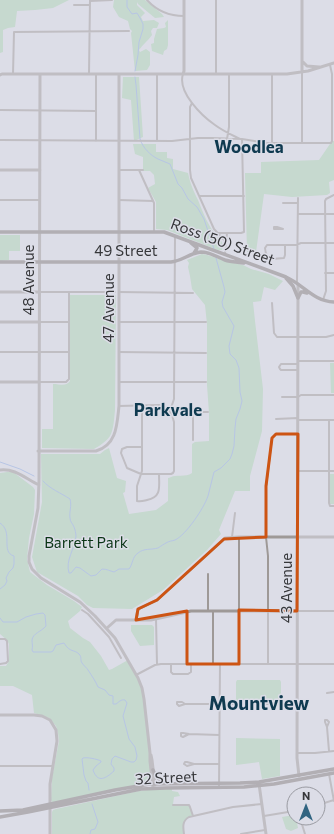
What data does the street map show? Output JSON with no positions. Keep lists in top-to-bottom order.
{
  "streets": {
    "main road": ["Ross (50) Street", "49 Street", "32 Street"],
    "street": ["48 Avenue", "47 Avenue", "43 Avenue"]
  },
  "crossings": [
    ["Ross (50) Street", "49 Street"],
    ["Ross (50) Street", "48 Avenue"],
    ["Ross (50) Street", "47 Avenue"],
    ["Ross (50) Street", "43 Avenue"],
    ["49 Street", "48 Avenue"],
    ["49 Street", "47 Avenue"],
    ["48 Avenue", "47 Avenue"],
    ["43 Avenue", "32 Street"]
  ],
  "districts": ["Woodlea", "Parkvale", "Mountview"],
  "parks": ["Barrett Park"],
  "north": "top"
}
